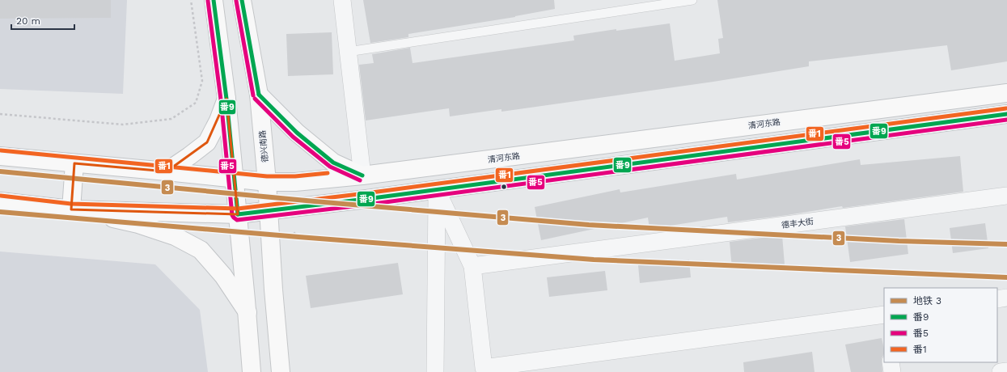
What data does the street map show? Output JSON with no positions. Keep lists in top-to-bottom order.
{
  "streets": {
    "main road": ["清河东路", "德兴南路"],
    "street": ["德丰大街"]
  },
  "crossings": [
    ["清河东路", "德兴南路"]
  ],
  "lines": [
    "transit line 番9",
    "transit line 番5",
    "transit line 番1",
    "metro line 3"
  ],
  "legend": [
    "地铁 3",
    "番9",
    "番5",
    "番1"
  ],
  "scale_bar": "20 m"
}
